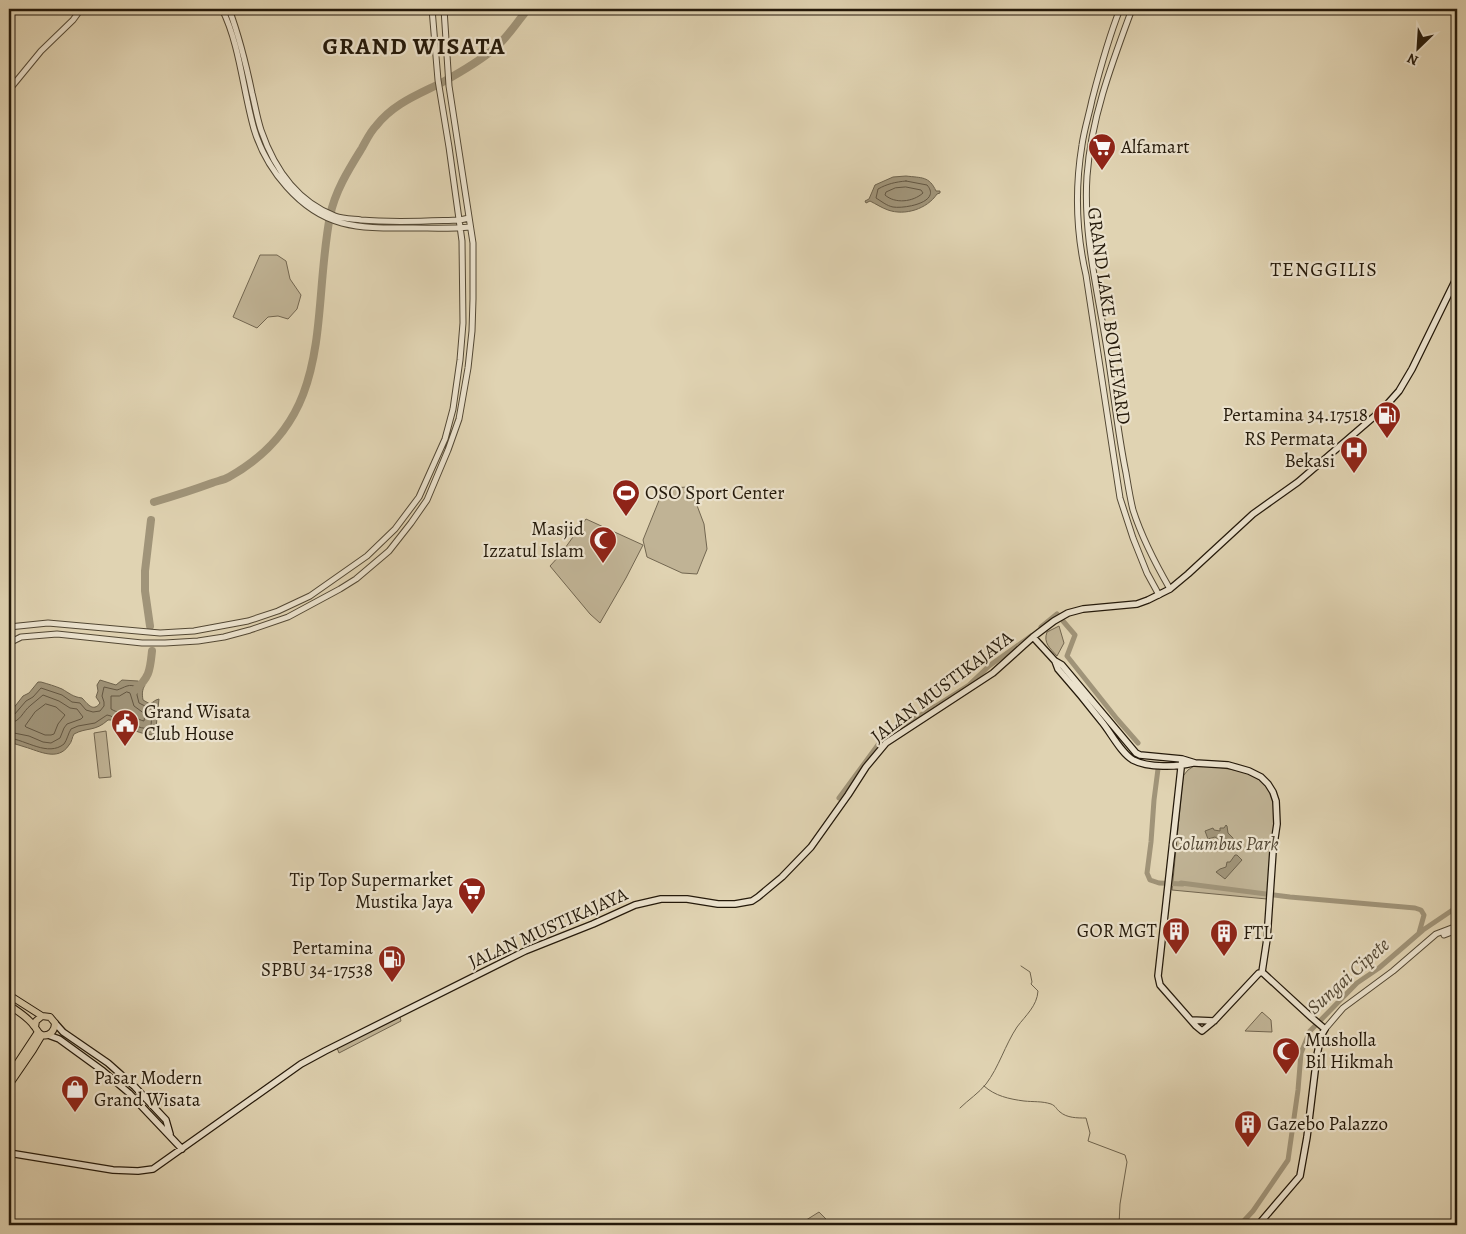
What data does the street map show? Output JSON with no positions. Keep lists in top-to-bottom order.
{
  "streets": {
    "main road": ["JALAN MUSTIKAJAYA"],
    "street": ["GRAND LAKE BOULEVARD"]
  },
  "crossings": [
    ["GRAND LAKE BOULEVARD", "JALAN MUSTIKAJAYA"]
  ],
  "districts": ["GRAND WISATA", "TENGGILIS"],
  "water": ["Sungai Cipete"],
  "parks": ["Columbus Park"],
  "places": {
    "supermarket": ["Alfamart", "Tip Top Supermarket Mustika Jaya"],
    "fuel station": ["Pertamina 34.17518", "Pertamina SPBU 34-17538"],
    "hospital": ["RS Permata Bekasi"],
    "sports": ["OSO Sport Center"],
    "mosque": ["Masjid Izzatul Islam", "Musholla Bil Hikmah"],
    "public building": ["Grand Wisata Club House"],
    "building": ["GOR MGT", "FTL", "Gazebo Palazzo"],
    "shop": ["Pasar Modern Grand Wisata"]
  },
  "north": "bottom left"
}
